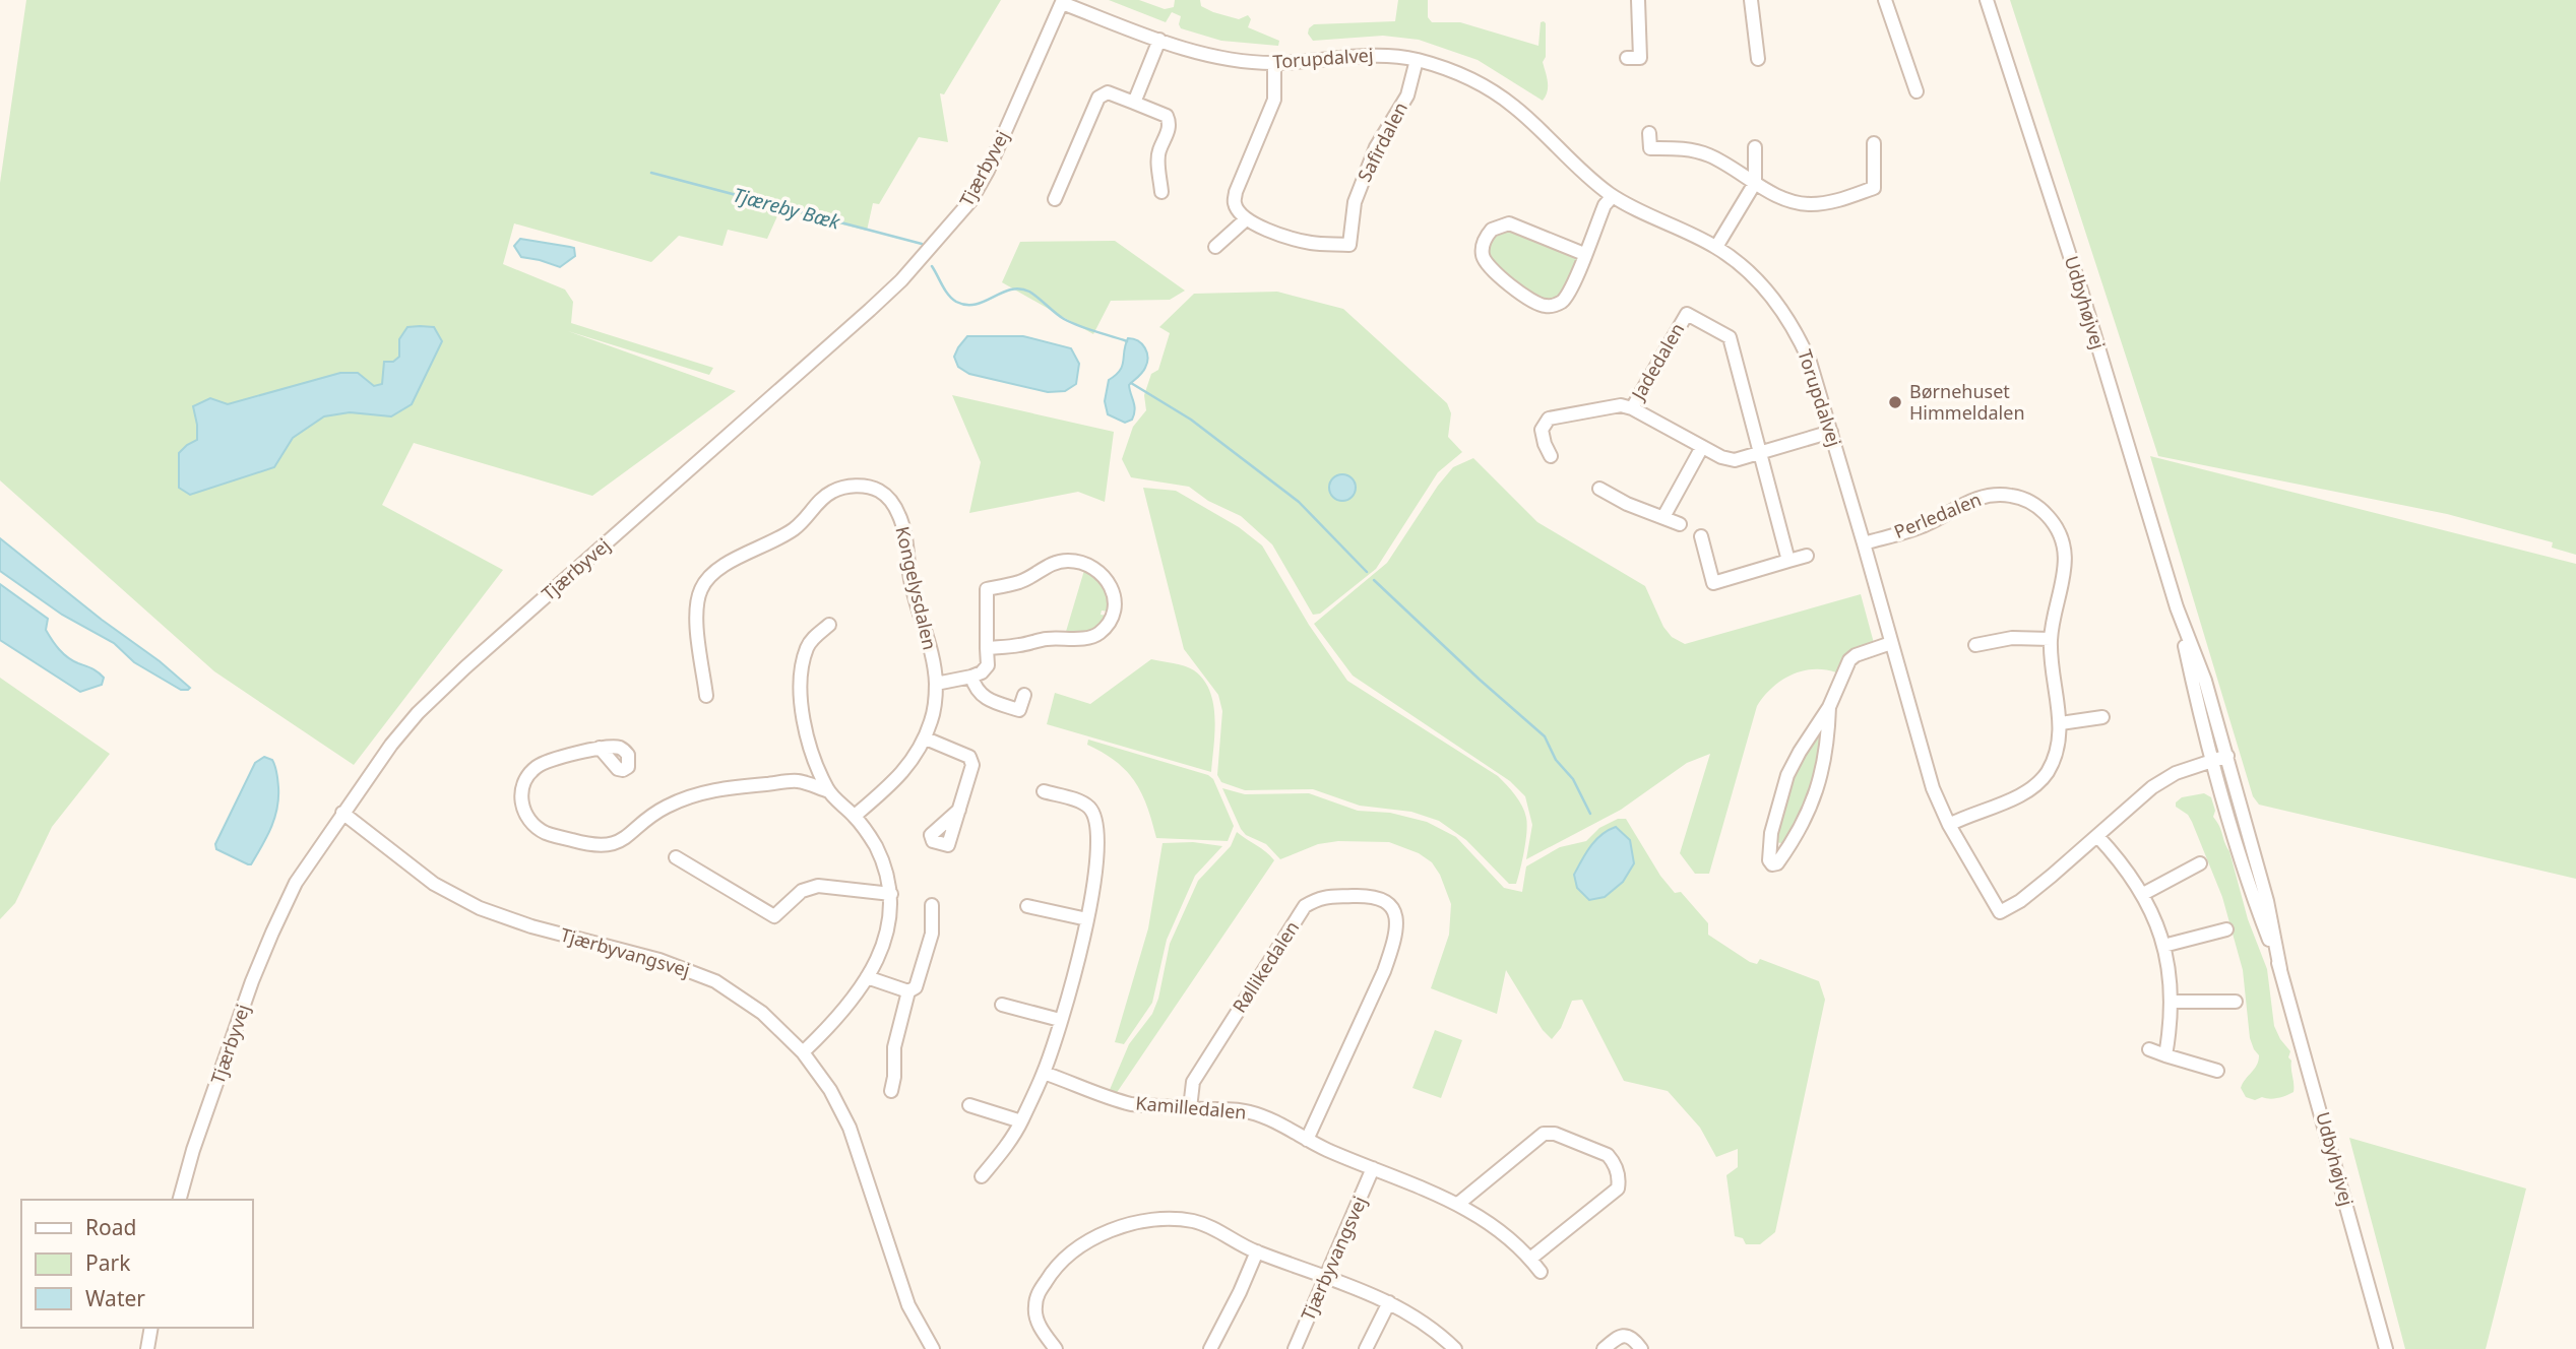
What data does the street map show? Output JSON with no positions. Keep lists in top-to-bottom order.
{
  "streets": {
    "street": [
      "Torupdalvej",
      "Safirdalen",
      "Tjærbyvej",
      "Udbyhøjvej",
      "Jadedalen",
      "Perledalen",
      "Kongelysdalen",
      "Tjærbyvangsvej",
      "Røllikedalen",
      "Kamilledalen"
    ]
  },
  "crossings": [
    ["Torupdalvej", "Safirdalen"],
    ["Torupdalvej", "Tjærbyvej"],
    ["Torupdalvej", "Udbyhøjvej"],
    ["Torupdalvej", "Jadedalen"],
    ["Torupdalvej", "Perledalen"],
    ["Tjærbyvej", "Tjærbyvangsvej"],
    ["Tjærbyvangsvej", "Kamilledalen"],
    ["Røllikedalen", "Kamilledalen"]
  ],
  "water": ["Tjæreby Bæk"],
  "places": ["Børnehuset Himmeldalen"],
  "legend": ["Road", "Park", "Water"]
}
